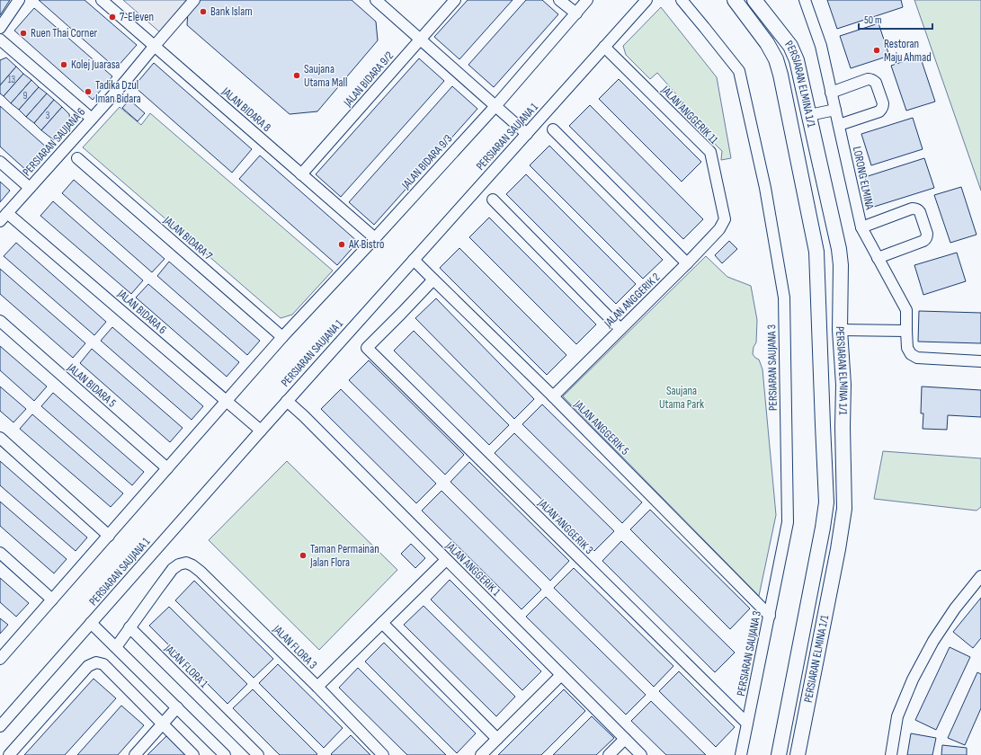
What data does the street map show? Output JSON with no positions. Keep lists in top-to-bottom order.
{
  "streets": {
    "main road": ["PERSIARAN ELMINA 1/1"],
    "street": [
      "JALAN BIDARA 9/2",
      "JALAN BIDARA 8",
      "JALAN ANGGERIK 11",
      "PERSIARAN SAUJANA 1",
      "PERSIARAN SAUJANA 6",
      "JALAN BIDARA 9/3",
      "LORONG ELMINA",
      "JALAN BIDARA 7",
      "JALAN ANGGERIK 2",
      "JALAN BIDARA 6",
      "PERSIARAN SAUJANA 3",
      "JALAN BIDARA 5",
      "JALAN ANGGERIK 5",
      "JALAN ANGGERIK 3",
      "JALAN ANGGERIK 1",
      "JALAN FLORA 3",
      "JALAN FLORA 1"
    ]
  },
  "crossings": [
    ["JALAN BIDARA 9/2", "JALAN BIDARA 8"],
    ["JALAN BIDARA 8", "PERSIARAN SAUJANA 6"],
    ["JALAN BIDARA 8", "JALAN BIDARA 9/3"],
    ["JALAN ANGGERIK 11", "PERSIARAN SAUJANA 1"],
    ["JALAN ANGGERIK 11", "JALAN ANGGERIK 2"],
    ["PERSIARAN SAUJANA 1", "JALAN BIDARA 6"],
    ["PERSIARAN SAUJANA 1", "JALAN ANGGERIK 5"],
    ["PERSIARAN SAUJANA 1", "JALAN ANGGERIK 1"],
    ["PERSIARAN SAUJANA 6", "JALAN BIDARA 6"],
    ["JALAN BIDARA 9/3", "JALAN BIDARA 7"],
    ["JALAN BIDARA 9/3", "JALAN BIDARA 6"],
    ["JALAN BIDARA 9/3", "JALAN BIDARA 5"],
    ["JALAN ANGGERIK 2", "JALAN ANGGERIK 5"],
    ["PERSIARAN SAUJANA 3", "JALAN ANGGERIK 5"],
    ["PERSIARAN SAUJANA 3", "JALAN ANGGERIK 3"],
    ["JALAN ANGGERIK 5", "JALAN ANGGERIK 3"],
    ["JALAN FLORA 3", "JALAN FLORA 1"]
  ],
  "parks": ["Saujana Utama Park"],
  "places": [
    "Bank Islam",
    "7-Eleven",
    "Ruen Thai Corner",
    "Restoran Maju Ahmad",
    "Kolej Juarasa",
    "Saujana Utama Mall",
    "Tadika Dzul Iman Bidara",
    "AK Bistro",
    "Taman Permainan Jalan Flora"
  ],
  "house_numbers": ["13", "9", "3"],
  "scale_bar": "50 m"
}
